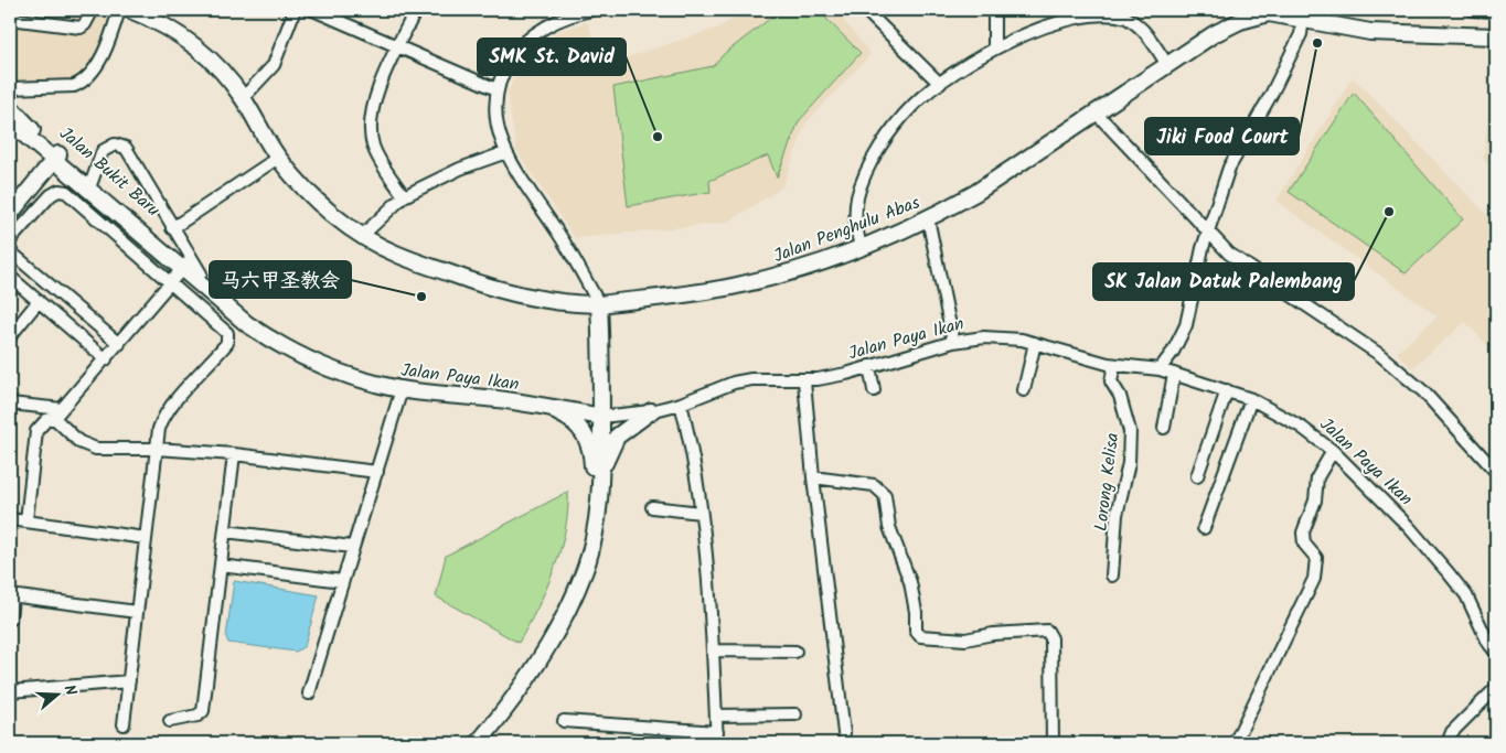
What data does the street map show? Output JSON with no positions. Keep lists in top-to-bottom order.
{
  "streets": {
    "main road": ["Jalan Bukit Baru", "Jalan Penghulu Abas", "Jalan Paya Ikan"],
    "street": ["Lorong Kelisa"]
  },
  "crossings": [
    ["Jalan Bukit Baru", "Jalan Paya Ikan"],
    ["Jalan Paya Ikan", "Lorong Kelisa"]
  ],
  "places": [
    "Jiki Food Court",
    "SMK St. David",
    "SK Jalan Datuk Palembang",
    "马六甲圣教会"
  ],
  "north": "right"
}
